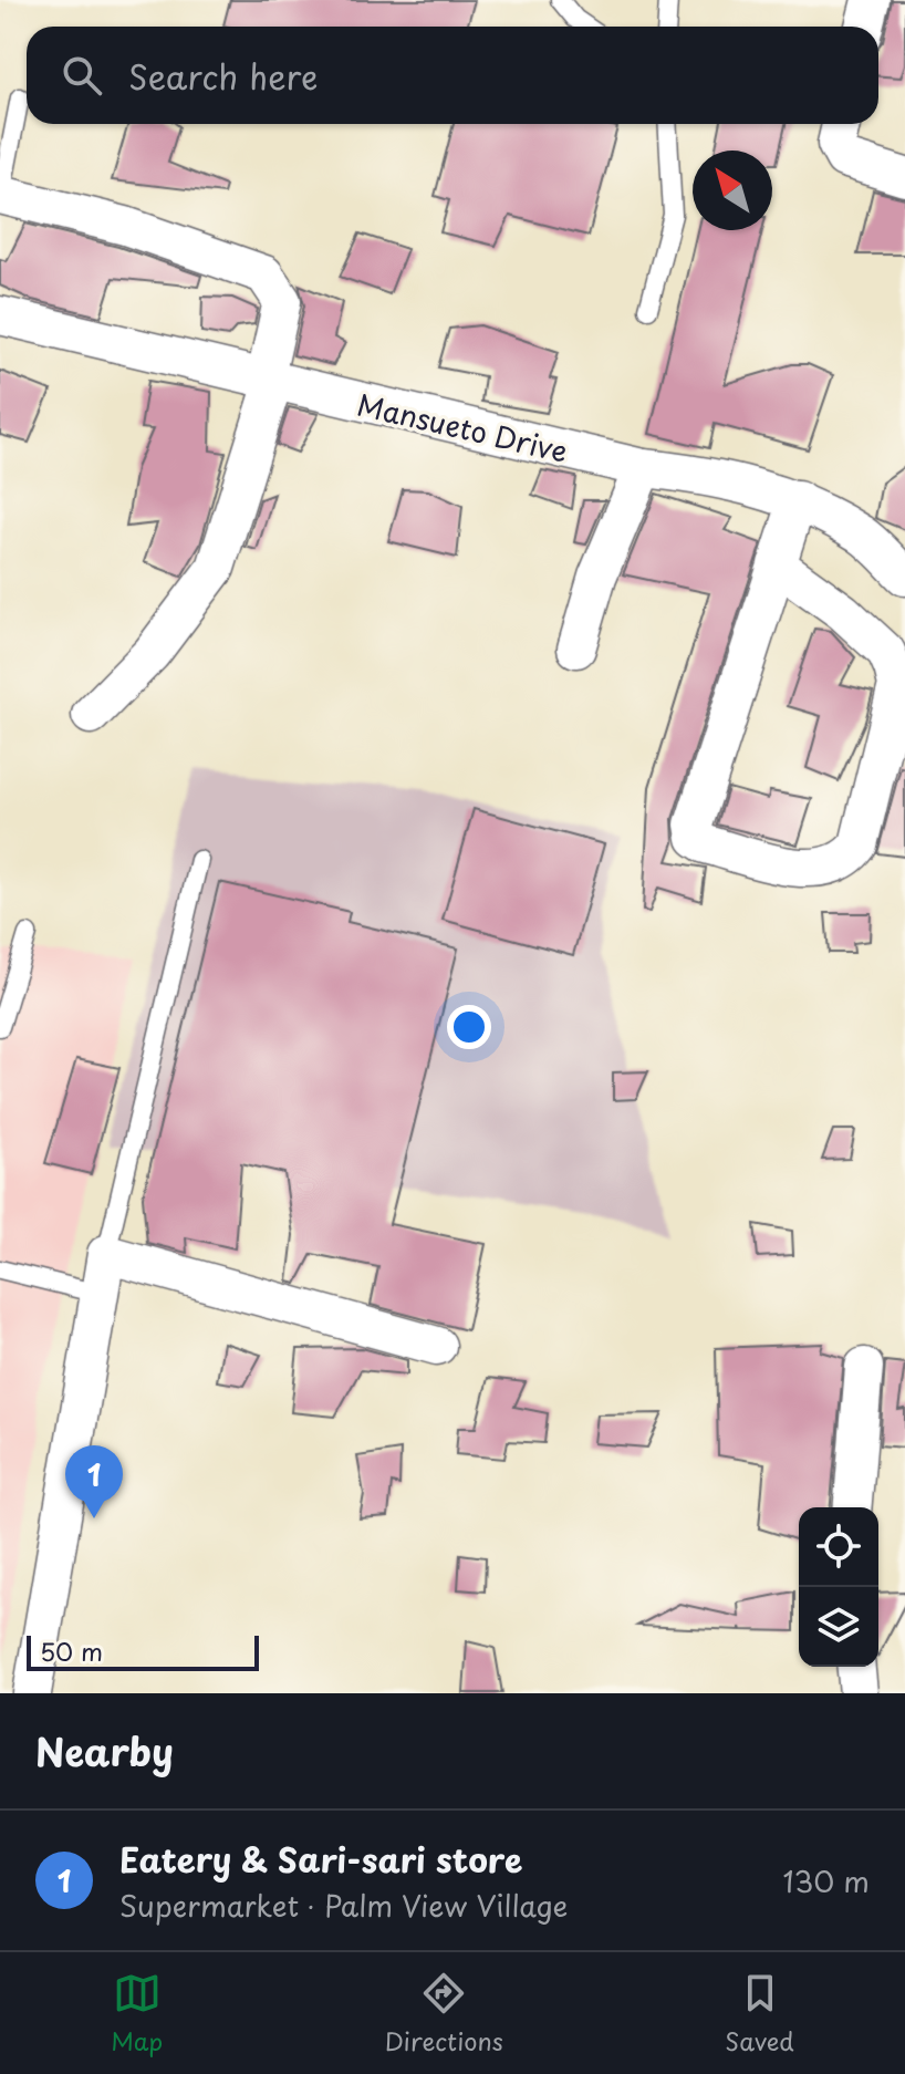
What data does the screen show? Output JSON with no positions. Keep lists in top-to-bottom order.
{
  "streets": {
    "street": ["Mansueto Drive"]
  },
  "scale_bar": "50 m",
  "north": "top left",
  "page": {
    "search": "Search here",
    "pins": "1",
    "scale": "50 m",
    "heading": "Nearby",
    "list": [
      {
        "mark": "1",
        "name": "Eatery & Sari-sari store",
        "note": "Supermarket · Palm View Village",
        "value": "130 m"
      }
    ],
    "nav": ["Map", "Directions", "Saved"]
  }
}
